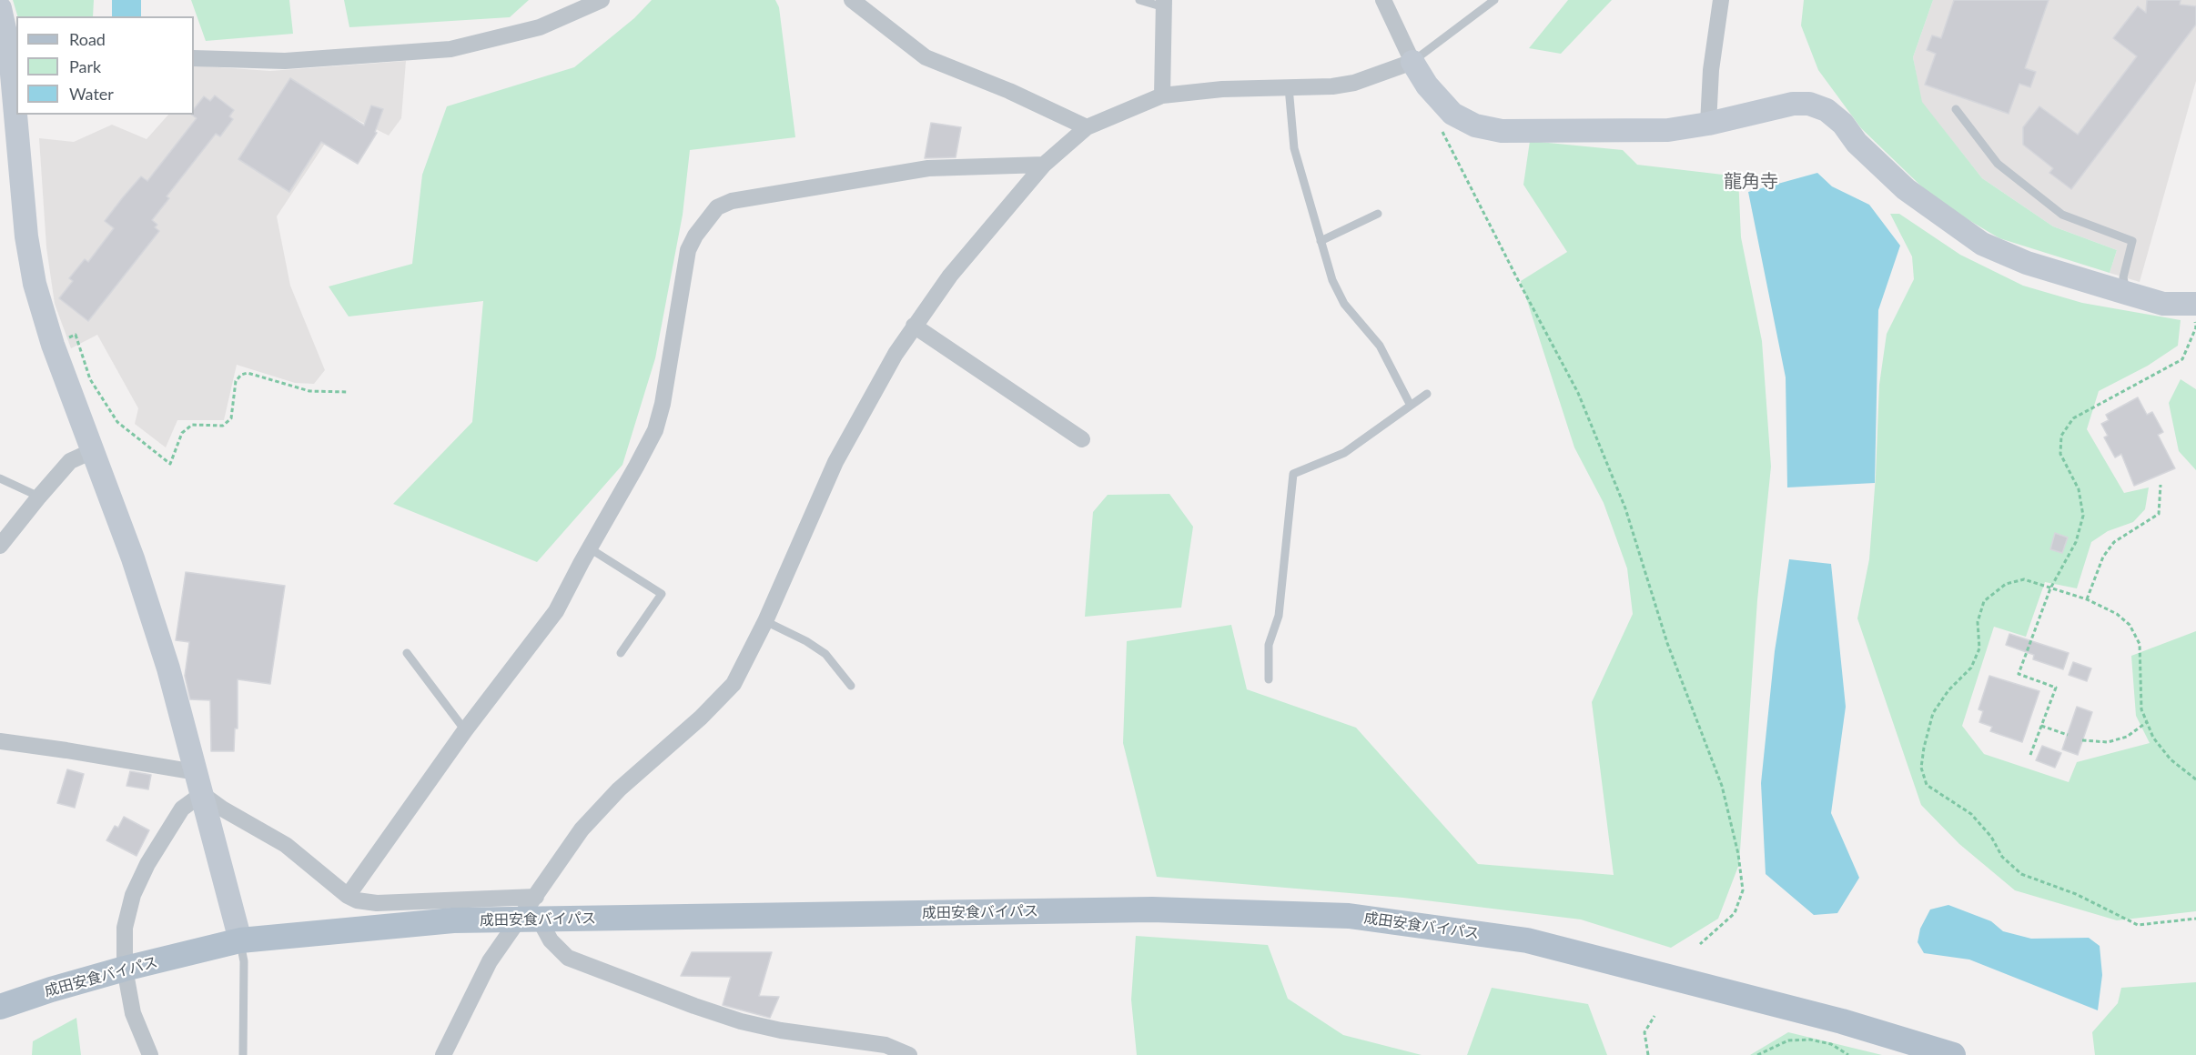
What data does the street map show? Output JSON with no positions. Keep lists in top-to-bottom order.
{
  "streets": {
    "main road": ["成田安食バイパス"]
  },
  "districts": ["龍角寺"],
  "legend": ["Road", "Park", "Water"]
}
